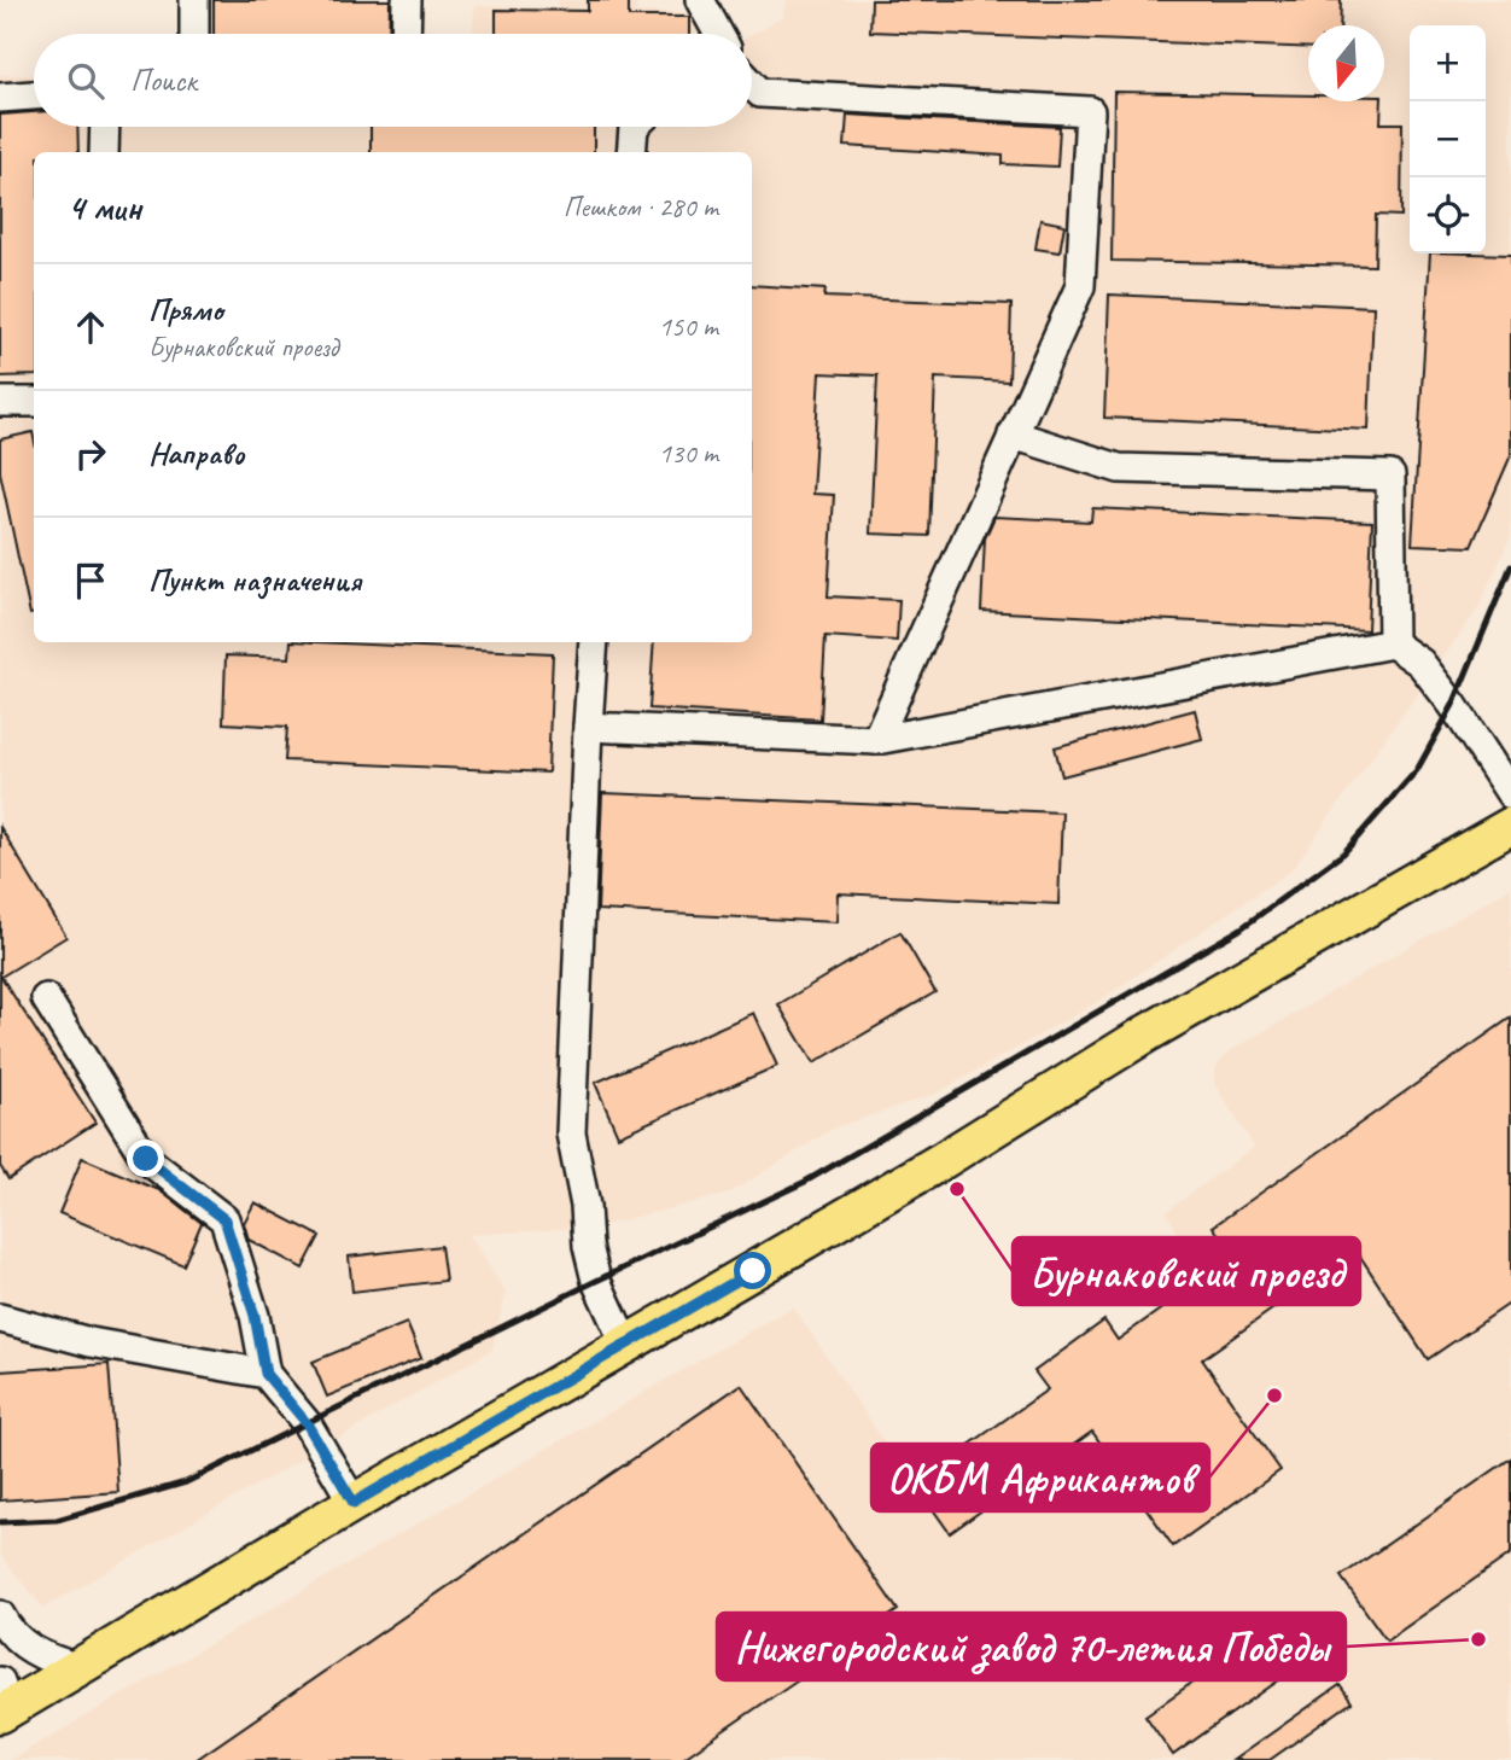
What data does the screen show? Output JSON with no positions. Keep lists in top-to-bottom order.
{
  "places": ["Бурнаковский проезд", "ОКБМ Африкантов", "Нижегородский завод 70-летия Победы"],
  "north": "bottom",
  "page": {
    "map_buttons": ["+", "−"],
    "search": "Поиск",
    "heading": ["4 мин", "Пешком · 280 m"],
    "list": [
      ["Прямо", "Бурнаковский проезд", "150 m"],
      ["Направо", "130 m"],
      "Пункт назначения"
    ]
  }
}
